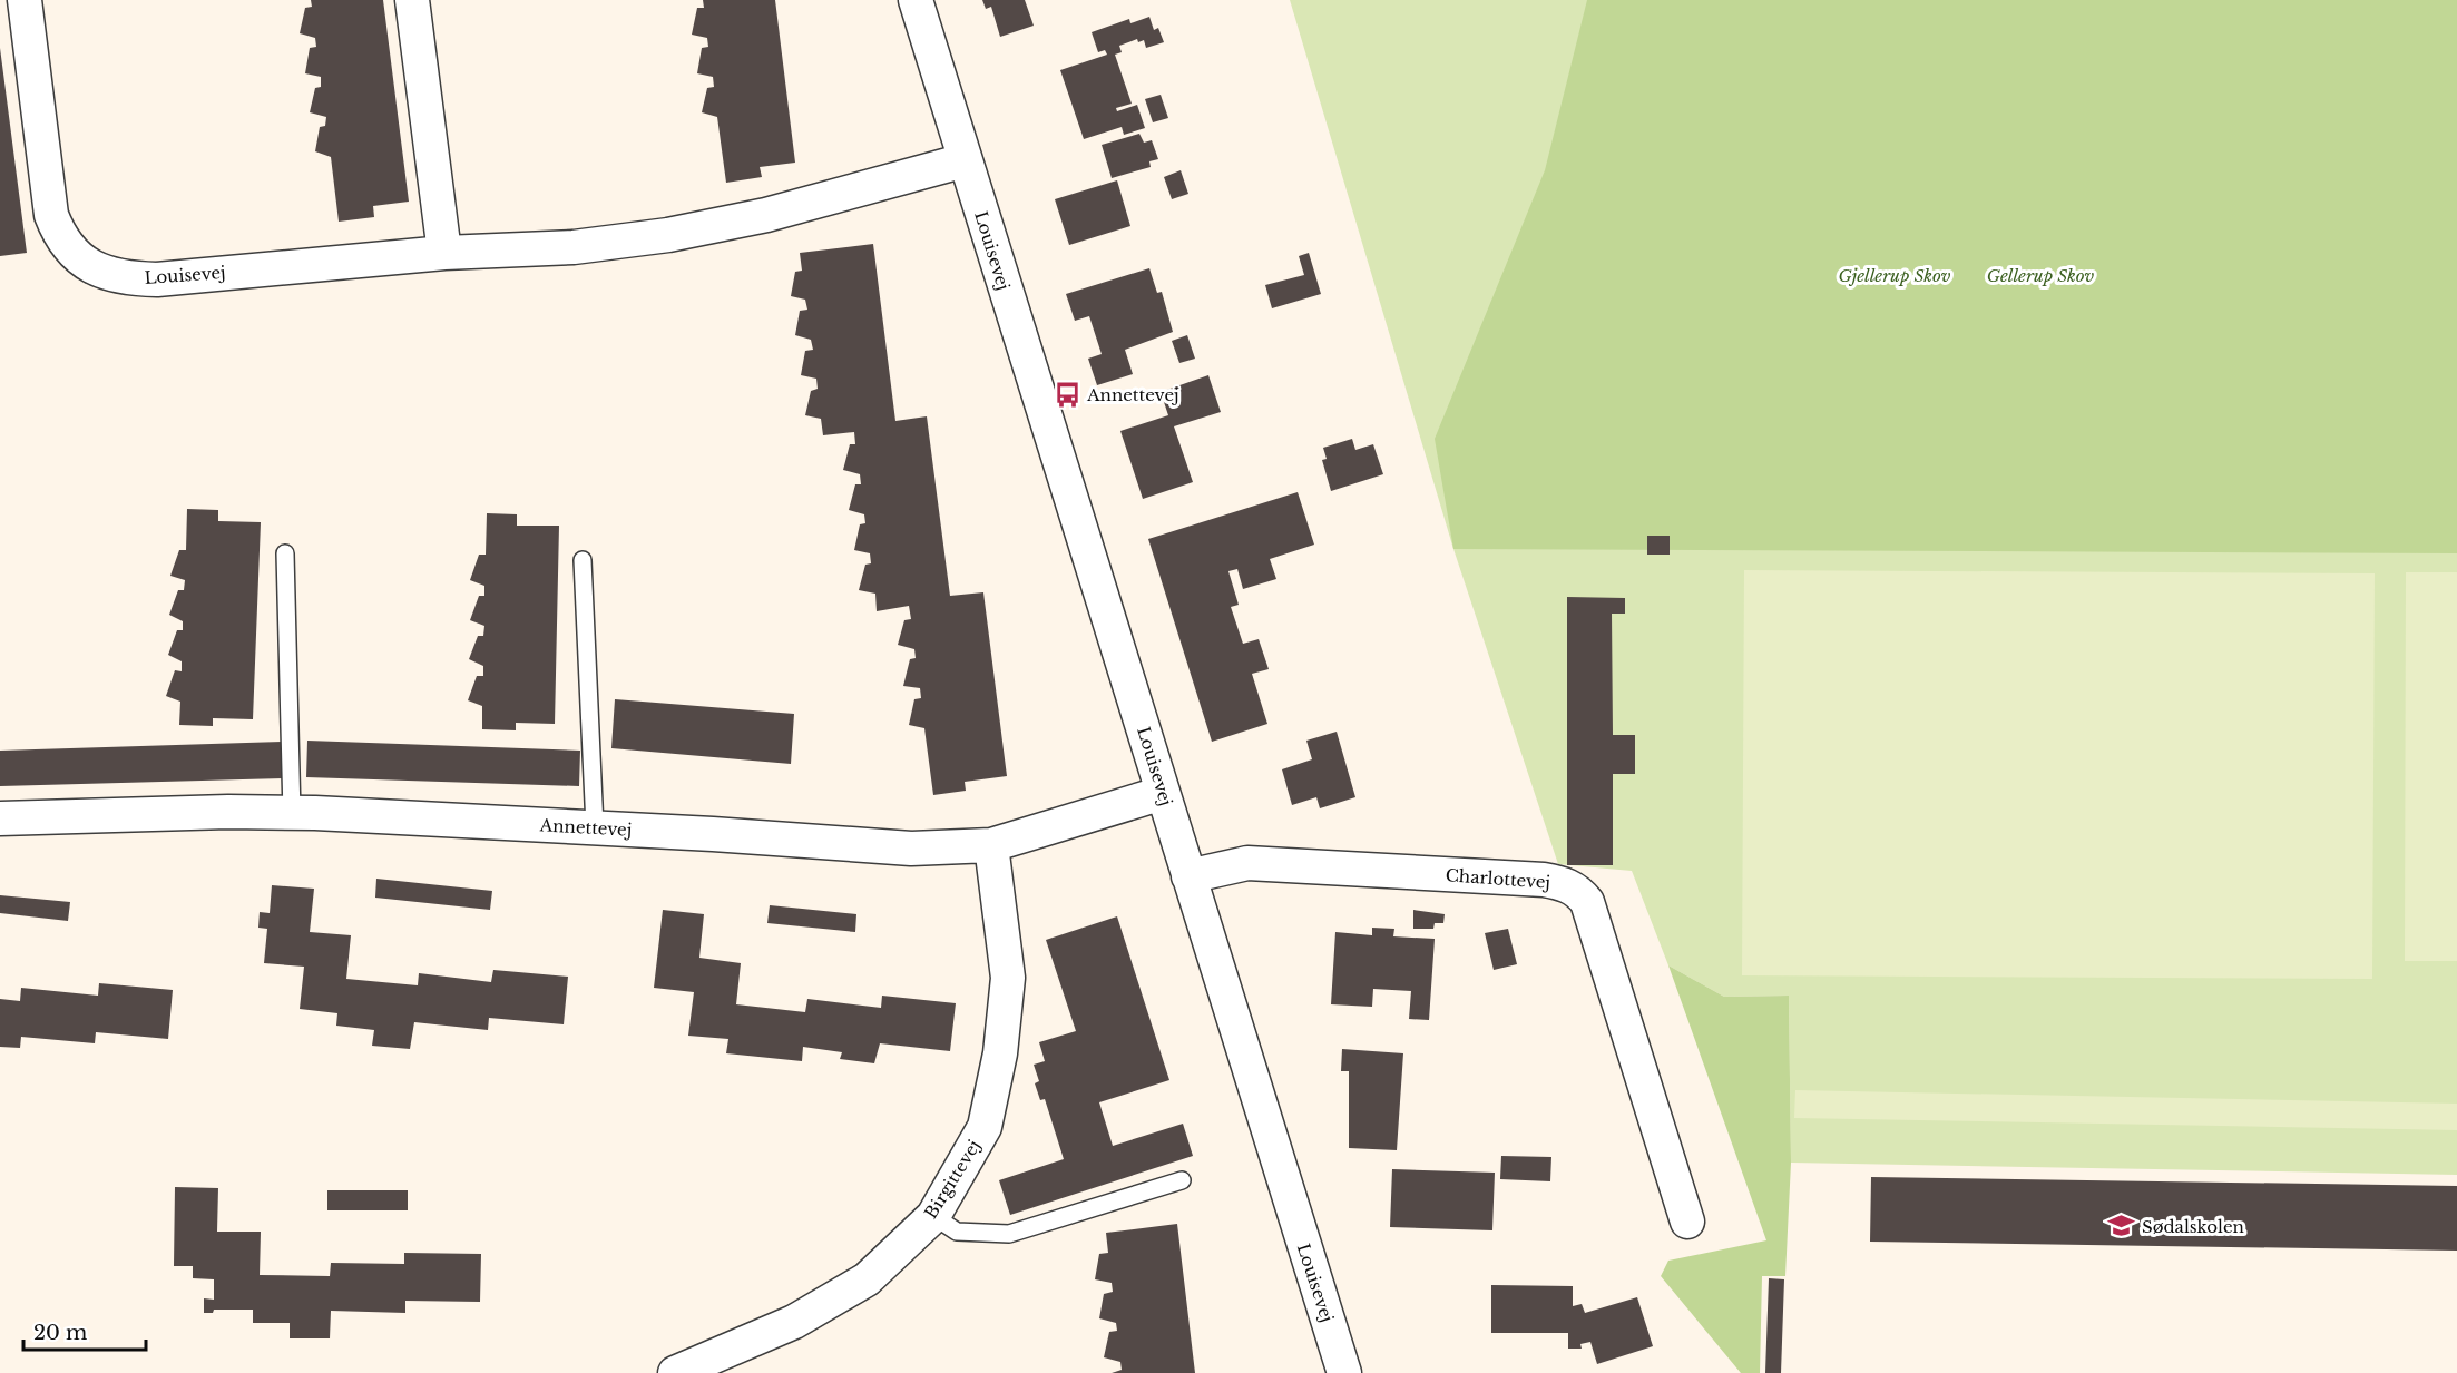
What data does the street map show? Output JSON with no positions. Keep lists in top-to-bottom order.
{
  "streets": {
    "street": [
      "Louisevej",
      "Annettevej",
      "Charlottevej",
      "Birgittevej"
    ]
  },
  "crossings": [
    ["Louisevej", "Annettevej"],
    ["Louisevej", "Charlottevej"],
    ["Annettevej", "Birgittevej"]
  ],
  "parks": ["Gjellerup Skov", "Gellerup Skov"],
  "places": {
    "bus stop": ["Annettevej"],
    "school or university": ["Sødalskolen"]
  },
  "scale_bar": "20 m"
}
